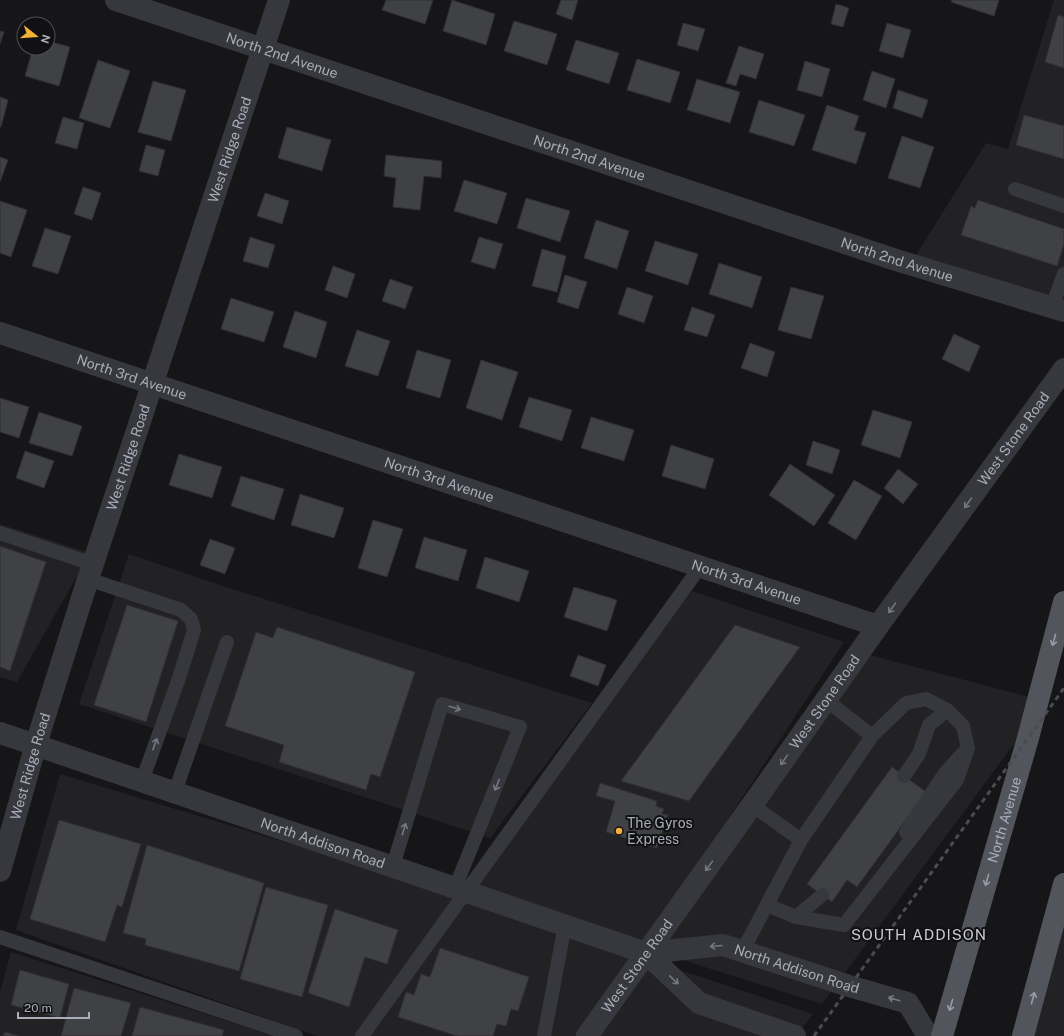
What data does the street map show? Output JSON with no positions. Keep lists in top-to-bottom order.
{
  "streets": {
    "main road": ["North Avenue"],
    "street": [
      "North 2nd Avenue",
      "West Ridge Road",
      "North 3rd Avenue",
      "West Stone Road",
      "North Addison Road"
    ]
  },
  "crossings": [
    ["North 2nd Avenue", "West Ridge Road"],
    ["West Ridge Road", "North 3rd Avenue"],
    ["West Ridge Road", "North Addison Road"],
    ["North 3rd Avenue", "West Stone Road"],
    ["West Stone Road", "North Addison Road"]
  ],
  "one_way": ["West Stone Road"],
  "districts": ["SOUTH ADDISON"],
  "places": ["The Gyros Express"],
  "scale_bar": "20 m",
  "north": "right"
}
